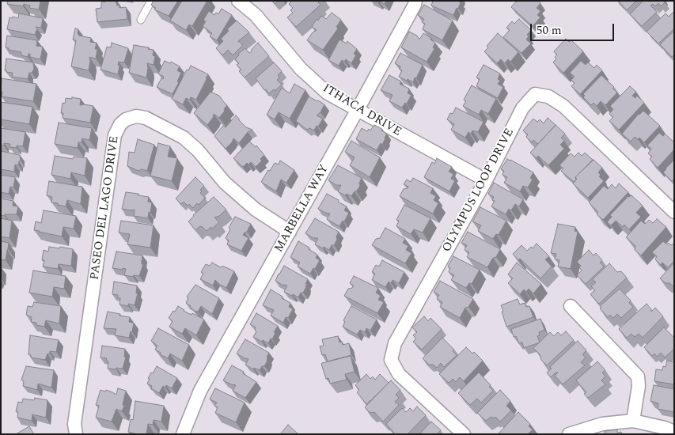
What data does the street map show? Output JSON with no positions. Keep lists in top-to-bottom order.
{
  "streets": {
    "street": [
      "ITHACA DRIVE",
      "OLYMPUS LOOP DRIVE",
      "PASEO DEL LAGO DRIVE",
      "MARBELLA WAY"
    ]
  },
  "crossings": [
    ["ITHACA DRIVE", "OLYMPUS LOOP DRIVE"],
    ["ITHACA DRIVE", "MARBELLA WAY"],
    ["PASEO DEL LAGO DRIVE", "MARBELLA WAY"]
  ],
  "scale_bar": "50 m"
}
